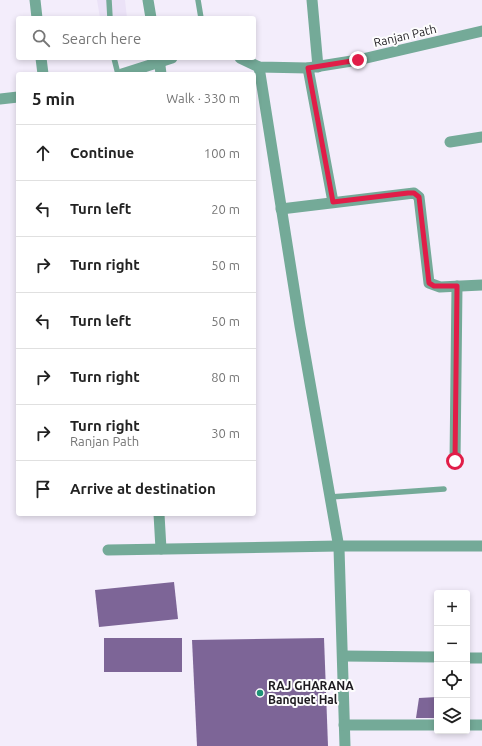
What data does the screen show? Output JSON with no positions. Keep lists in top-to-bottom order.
{
  "streets": {
    "street": ["Ranjan Path"]
  },
  "places": ["RAJ GHARANA Banquet Hal"],
  "page": {
    "search": "Search here",
    "heading": ["5 min", "Walk · 330 m"],
    "list": [
      ["Continue", "100 m"],
      ["Turn left", "20 m"],
      ["Turn right", "50 m"],
      ["Turn left", "50 m"],
      ["Turn right", "80 m"],
      ["Turn right", "Ranjan Path", "30 m"],
      "Arrive at destination"
    ],
    "map_buttons": ["+", "−"]
  }
}
